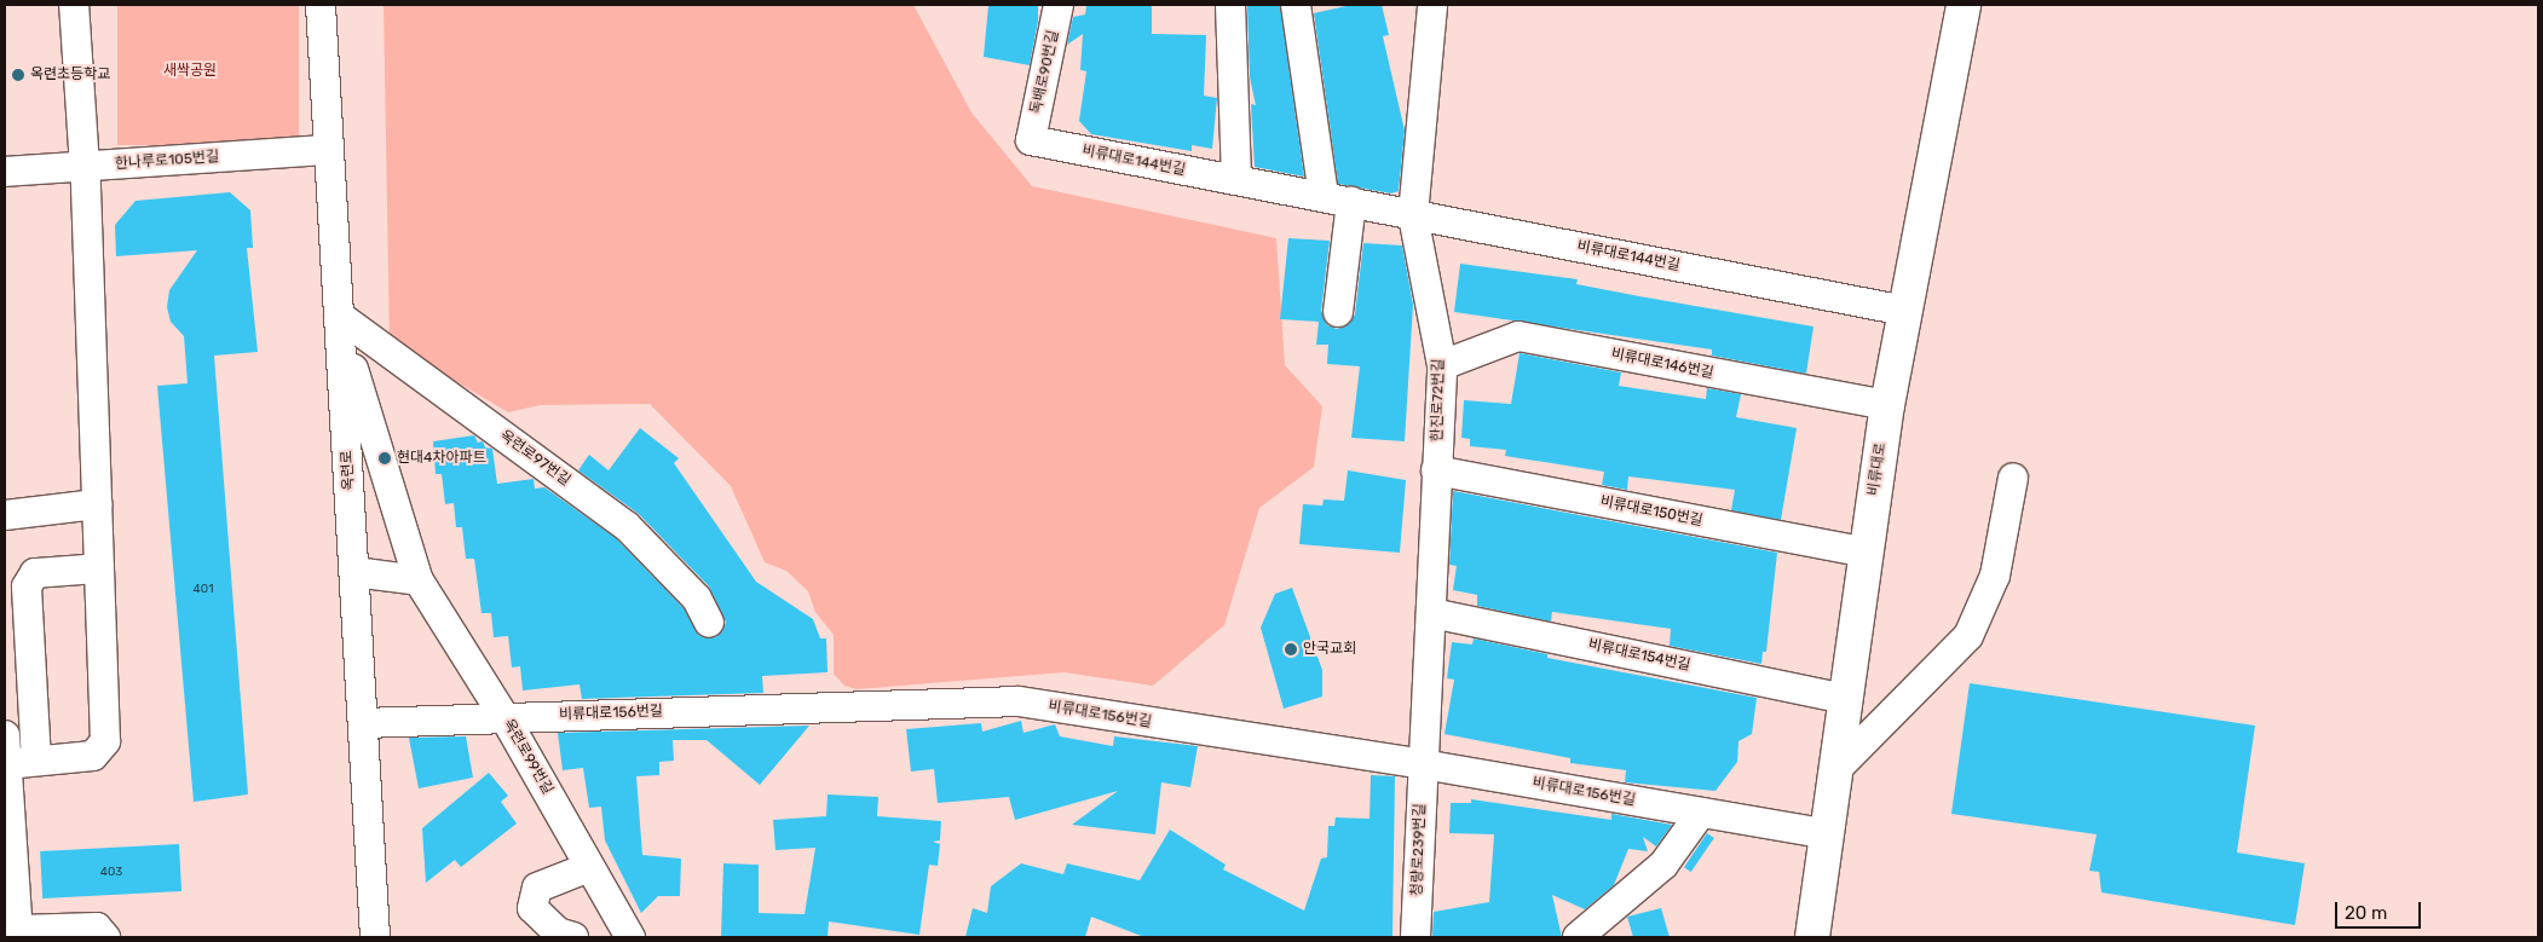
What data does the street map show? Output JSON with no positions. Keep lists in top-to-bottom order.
{
  "streets": {
    "main road": ["비류대로"],
    "street": [
      "독배로90번길",
      "한나루로105번길",
      "비류대로144번길",
      "비류대로146번길",
      "한진로72번길",
      "옥련로97번길",
      "옥련로",
      "비류대로150번길",
      "비류대로154번길",
      "비류대로156번길",
      "옥련로99번길",
      "청량로239번길"
    ]
  },
  "crossings": [
    ["독배로90번길", "비류대로144번길"],
    ["한나루로105번길", "옥련로"],
    ["비류대로144번길", "한진로72번길"],
    ["비류대로144번길", "비류대로"],
    ["비류대로146번길", "한진로72번길"],
    ["비류대로146번길", "비류대로"],
    ["한진로72번길", "비류대로150번길"],
    ["한진로72번길", "비류대로154번길"],
    ["한진로72번길", "비류대로156번길"],
    ["한진로72번길", "청량로239번길"],
    ["옥련로97번길", "옥련로"],
    ["옥련로97번길", "옥련로99번길"],
    ["비류대로", "비류대로150번길"],
    ["비류대로", "비류대로154번길"],
    ["비류대로", "비류대로156번길"],
    ["옥련로", "비류대로156번길"],
    ["옥련로", "옥련로99번길"],
    ["비류대로156번길", "옥련로99번길"],
    ["비류대로156번길", "청량로239번길"]
  ],
  "parks": ["새싹공원"],
  "places": ["옥련초등학교", "현대4차아파트", "안국교회"],
  "house_numbers": ["401", "403"],
  "scale_bar": "20 m"
}
